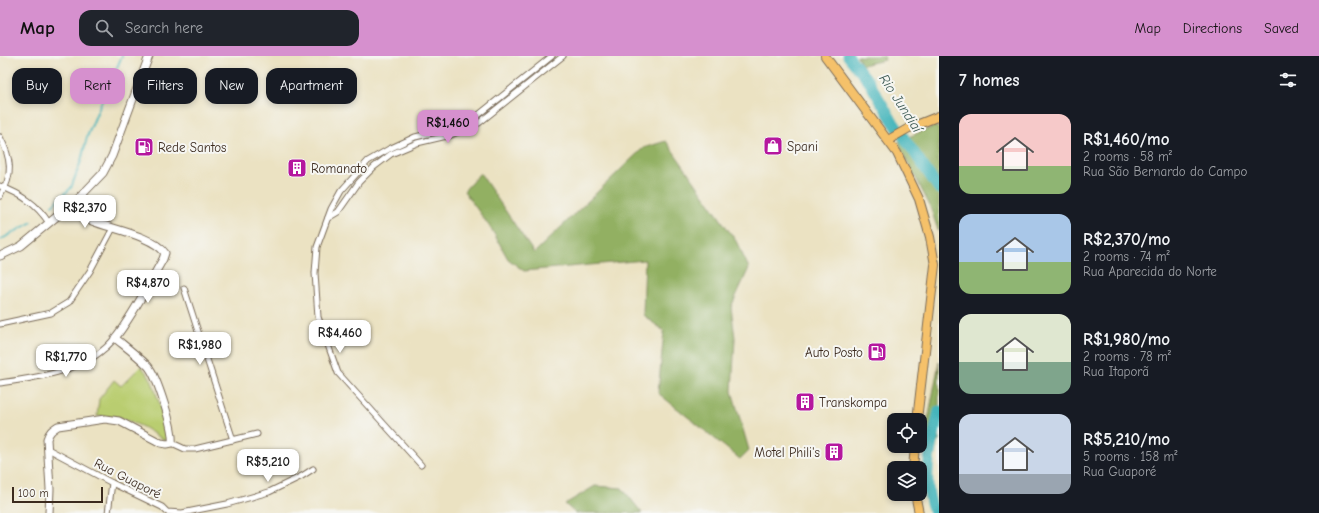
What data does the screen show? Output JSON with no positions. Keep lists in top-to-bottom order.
{
  "streets": {
    "street": ["Rua Guaporé"]
  },
  "water": ["Rio Jundiaí"],
  "places": {
    "shop": ["Spani"],
    "fuel station": ["Rede Santos", "Auto Posto"],
    "building": ["Romanato", "Transkompa", "Motel Phili's"]
  },
  "scale_bar": "100 m",
  "page": {
    "header": "Map",
    "search": "Search here",
    "nav": ["Map", "Directions", "Saved"],
    "heading": "7 homes",
    "chip": [
      "Buy",
      "Rent",
      "Filters",
      "New",
      "Apartment"
    ],
    "list": [
      {
        "name": "R$1,460/mo",
        "note": "2 rooms · 58 m² · Rua São Bernardo do Campo"
      },
      {
        "name": "R$2,370/mo",
        "note": "2 rooms · 74 m² · Rua Aparecida do Norte"
      },
      {
        "name": "R$1,980/mo",
        "note": "2 rooms · 78 m² · Rua Itaporã"
      },
      {
        "name": "R$5,210/mo",
        "note": "5 rooms · 158 m² · Rua Guaporé"
      }
    ],
    "price": [
      "R$1,460",
      "R$2,370",
      "R$4,870",
      "R$4,460",
      "R$1,980",
      "R$1,770",
      "R$5,210"
    ],
    "scale": "100 m"
  }
}
